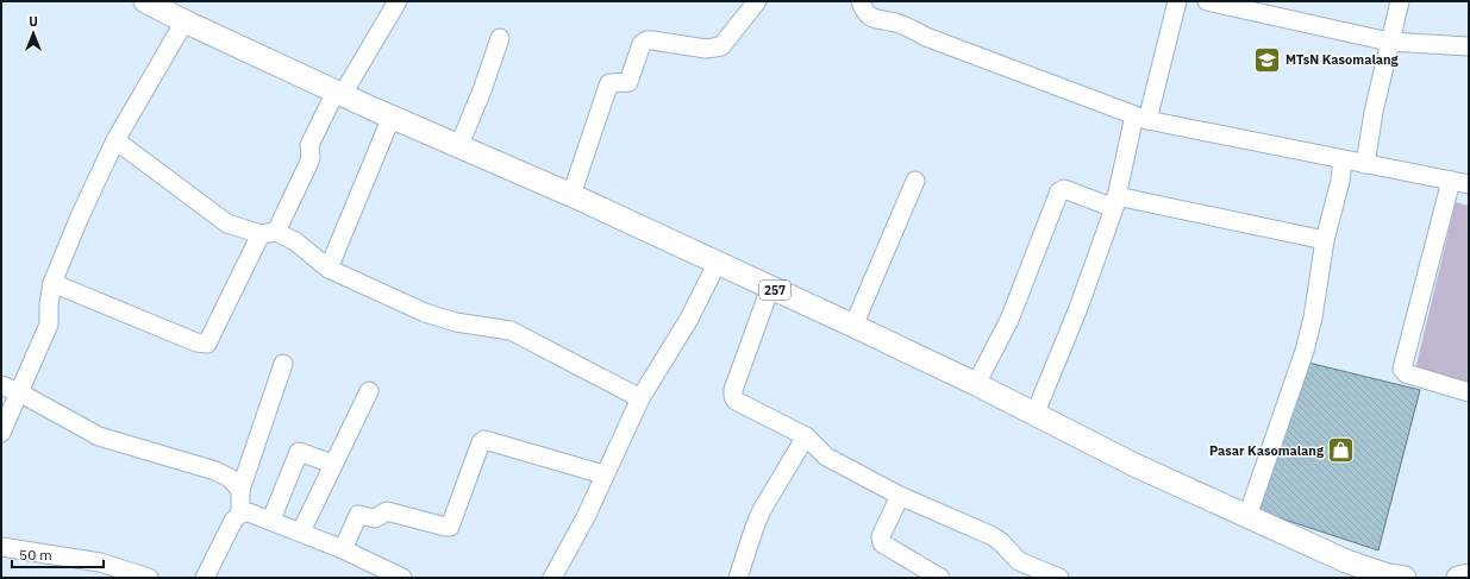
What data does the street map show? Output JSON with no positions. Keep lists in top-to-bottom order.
{
  "streets": {
    "main road": ["257"]
  },
  "places": {
    "school or university": ["MTsN Kasomalang"],
    "shop": ["Pasar Kasomalang"]
  },
  "scale_bar": "50 m",
  "north": "top"
}
